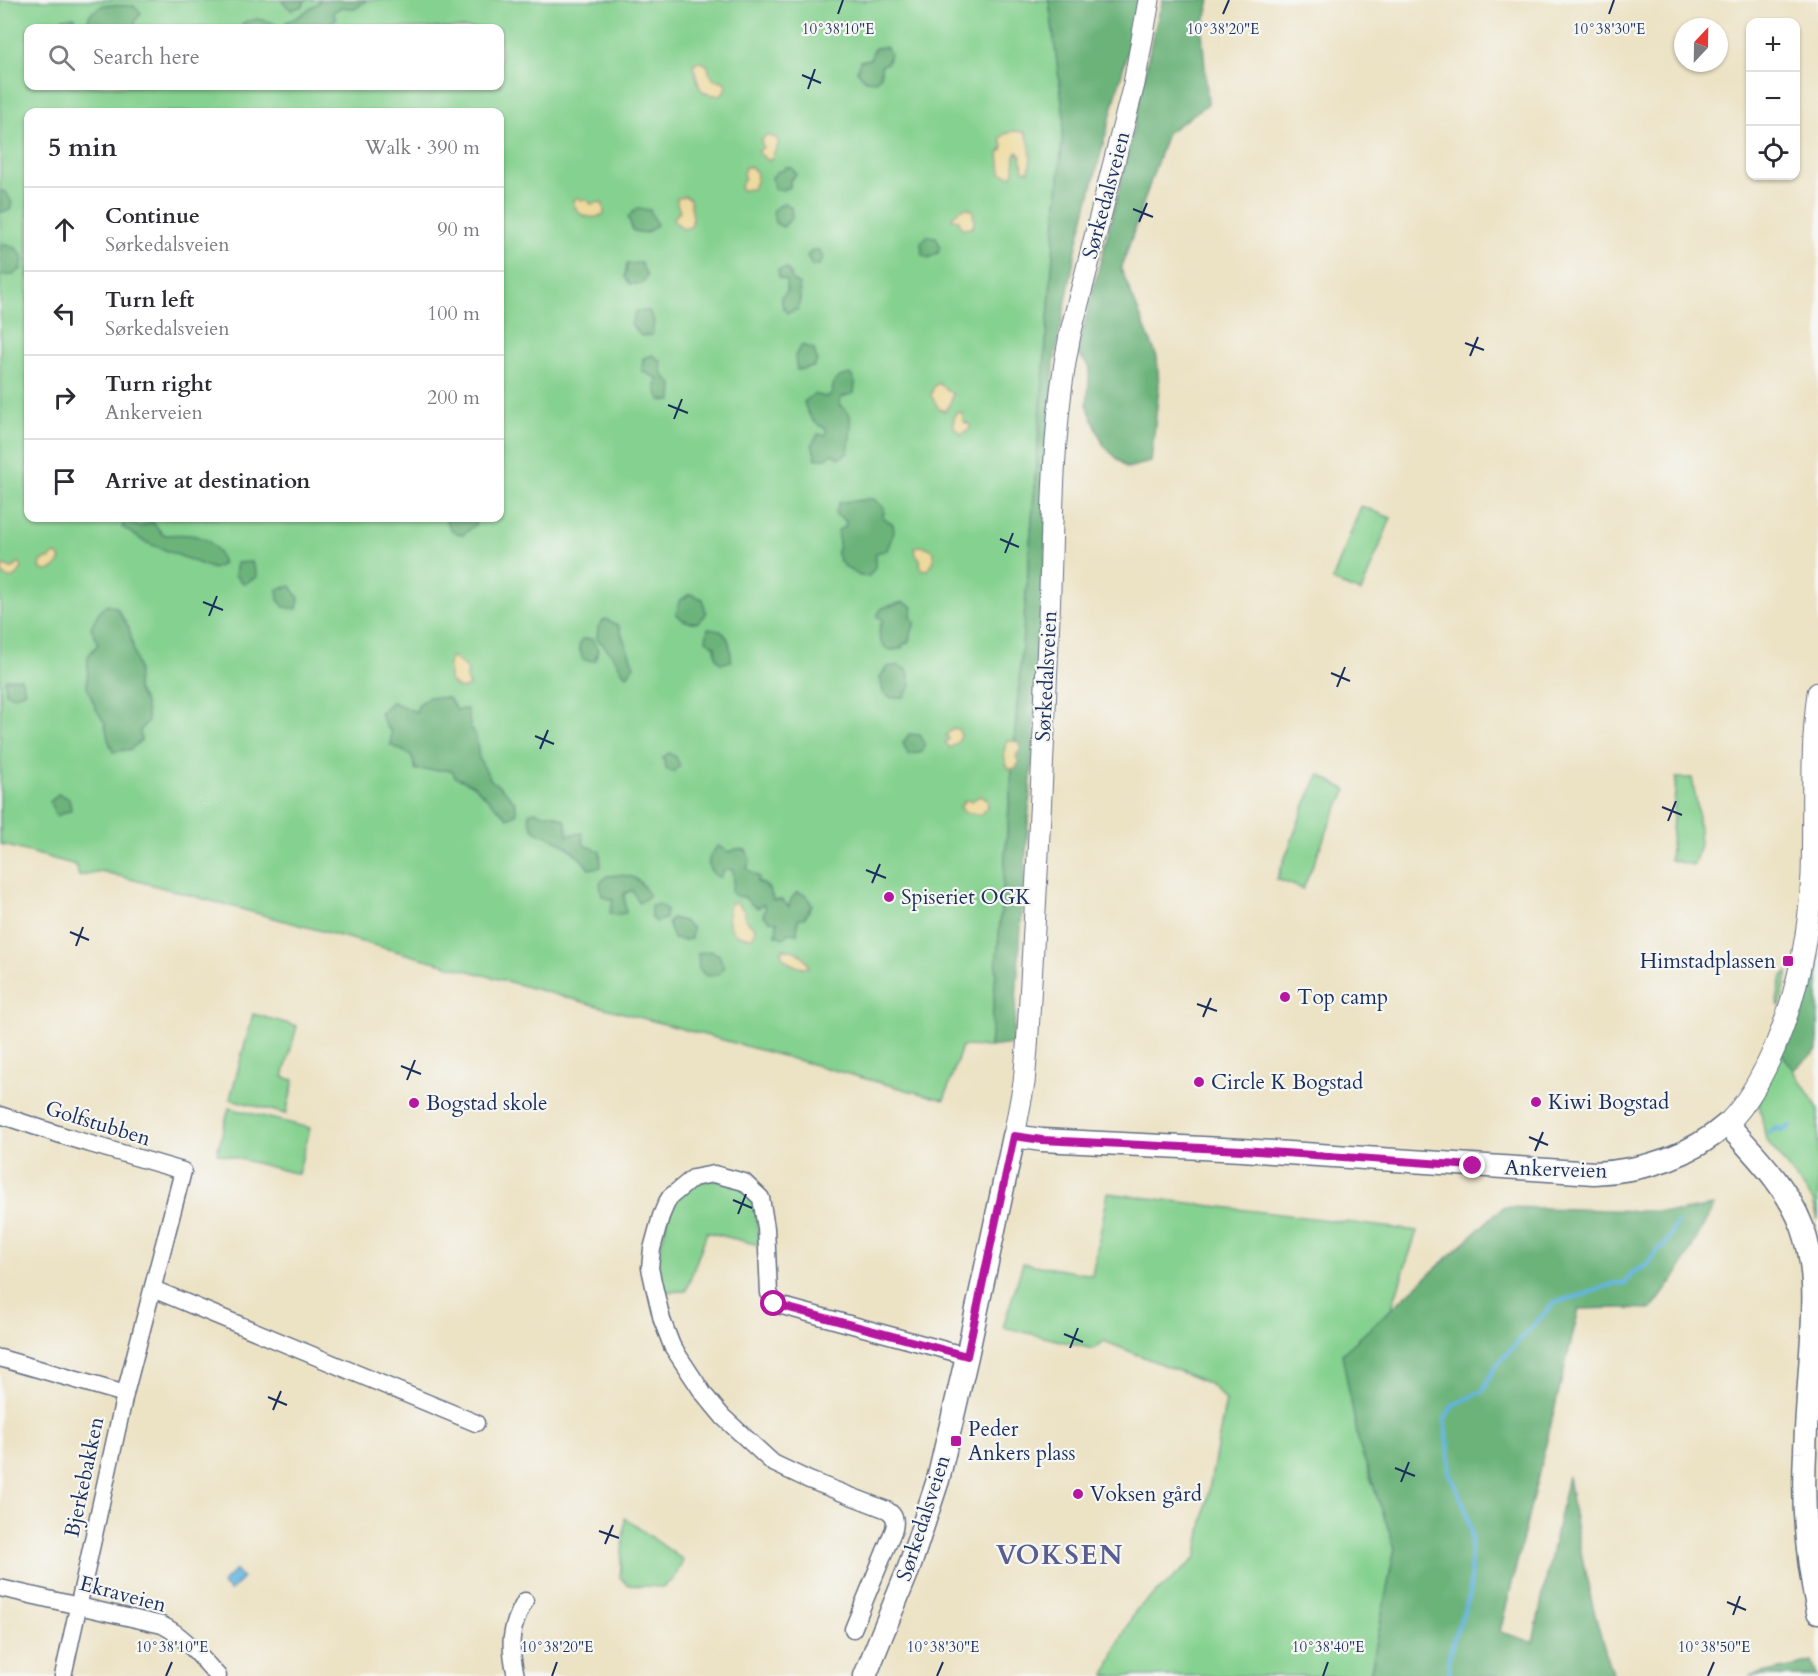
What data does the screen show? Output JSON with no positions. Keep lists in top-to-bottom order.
{
  "streets": {
    "main road": ["Sørkedalsveien", "Ankerveien"],
    "street": ["Golfstubben", "Bjerkebakken", "Ekraveien"]
  },
  "crossings": [
    ["Sørkedalsveien", "Ankerveien"],
    ["Golfstubben", "Bjerkebakken"],
    ["Bjerkebakken", "Ekraveien"]
  ],
  "districts": ["VOKSEN"],
  "places": {
    "other": [
      "Spiseriet OGK",
      "Top camp",
      "Circle K Bogstad",
      "Kiwi Bogstad",
      "Bogstad skole",
      "Voksen gård"
    ],
    "transit": ["Himstadplassen", "Peder Ankers plass"]
  },
  "north": "top",
  "page": {
    "map_buttons": ["+", "−"],
    "search": "Search here",
    "heading": ["5 min", "Walk · 390 m"],
    "list": [
      ["Continue", "Sørkedalsveien", "90 m"],
      ["Turn left", "Sørkedalsveien", "100 m"],
      ["Turn right", "Ankerveien", "200 m"],
      "Arrive at destination"
    ]
  },
  "coordinates": [
    "10°38'10\"E",
    "10°38'20\"E",
    "10°38'30\"E",
    "10°38'40\"E",
    "10°38'50\"E"
  ]
}
